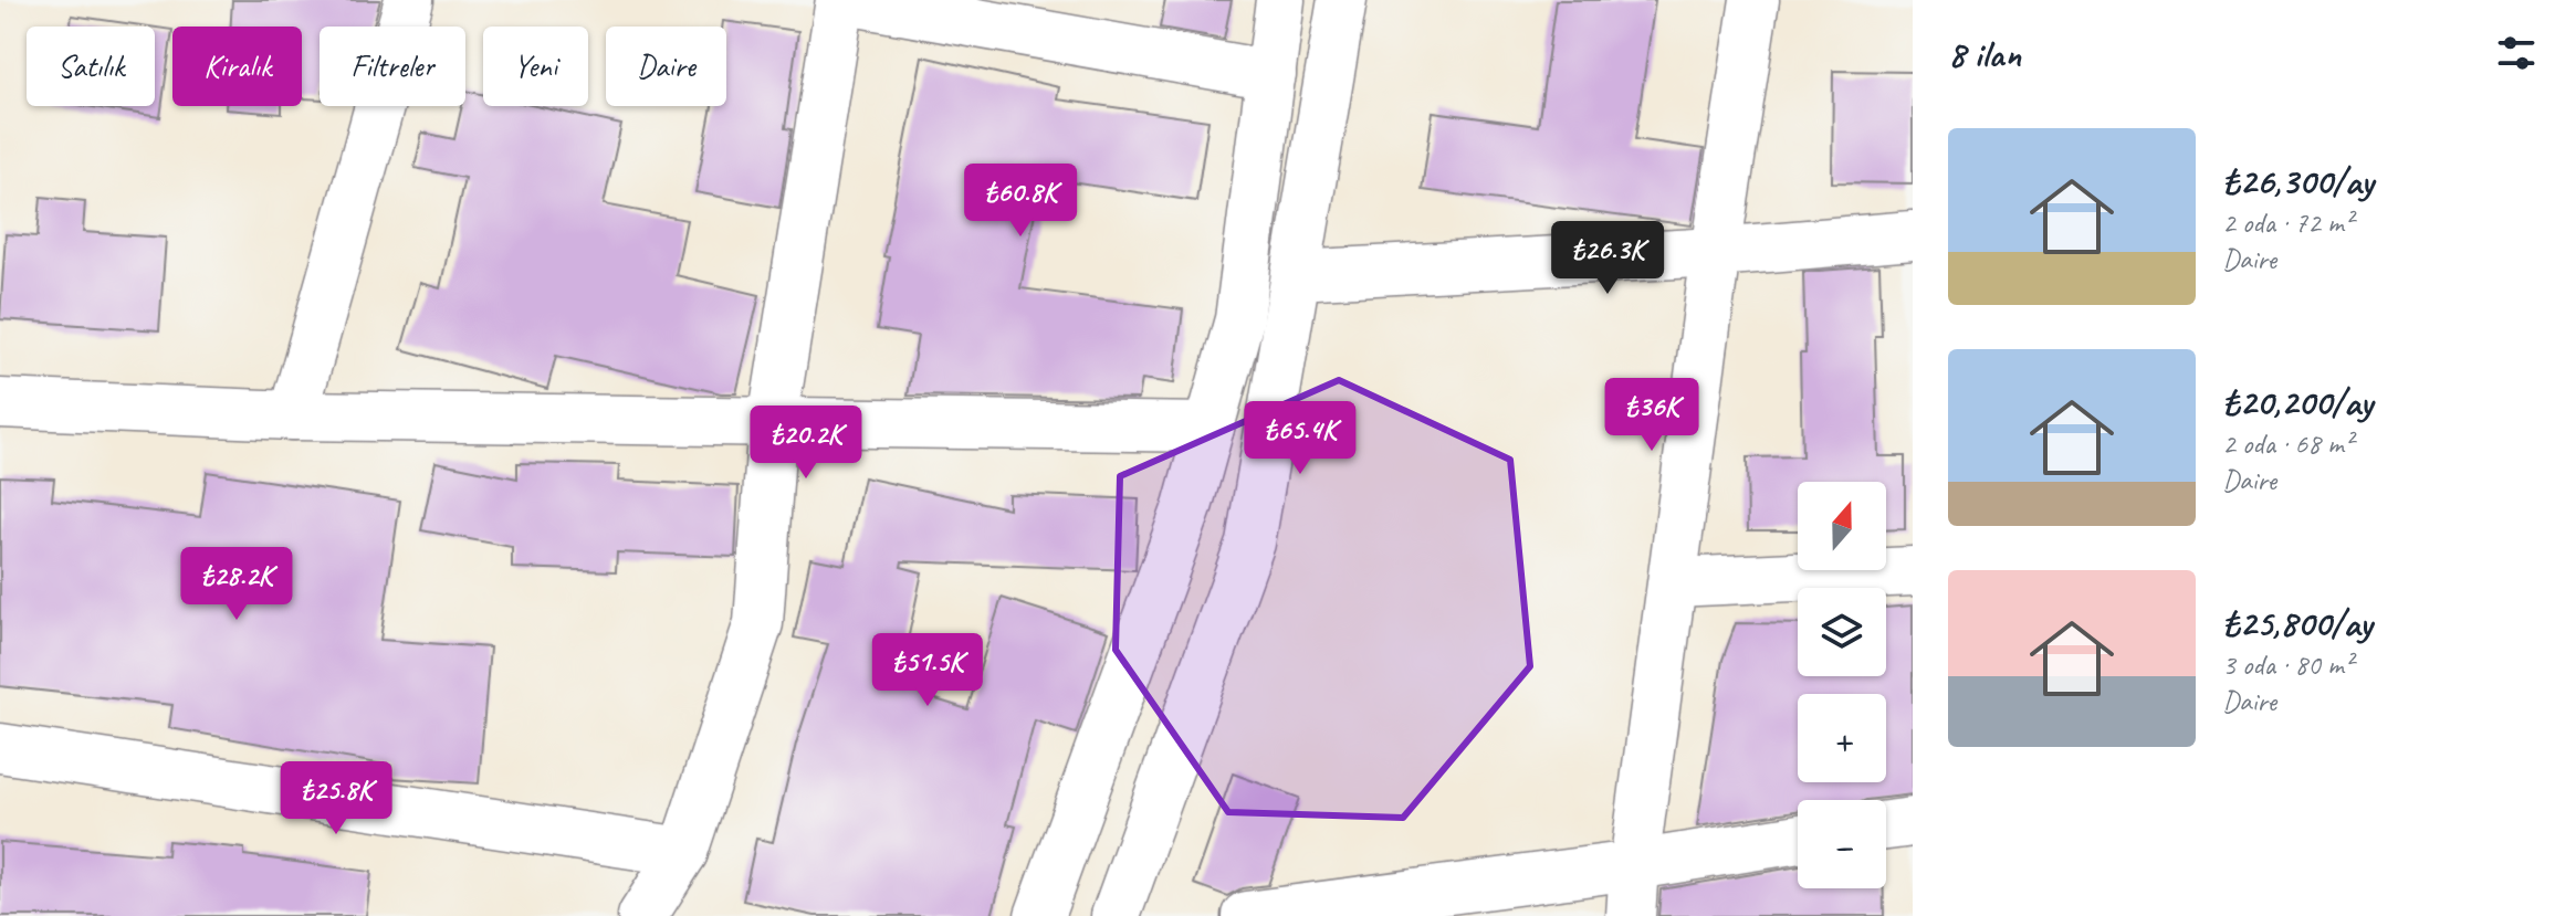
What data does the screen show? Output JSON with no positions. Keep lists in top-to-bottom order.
{
  "north": "top",
  "page": {
    "heading": "8 ilan",
    "chip": [
      "Satılık",
      "Kiralık",
      "Filtreler",
      "Yeni",
      "Daire"
    ],
    "list": [
      {
        "name": "₺26,300/ay",
        "note": "2 oda · 72 m² · Daire"
      },
      {
        "name": "₺20,200/ay",
        "note": "2 oda · 68 m² · Daire"
      },
      {
        "name": "₺25,800/ay",
        "note": "3 oda · 80 m² · Daire"
      }
    ],
    "price": [
      "₺60.8K",
      "₺26.3K",
      "₺36K",
      "₺65.4K",
      "₺20.2K",
      "₺28.2K",
      "₺51.5K",
      "₺25.8K"
    ],
    "map_buttons": ["+", "−"]
  }
}
